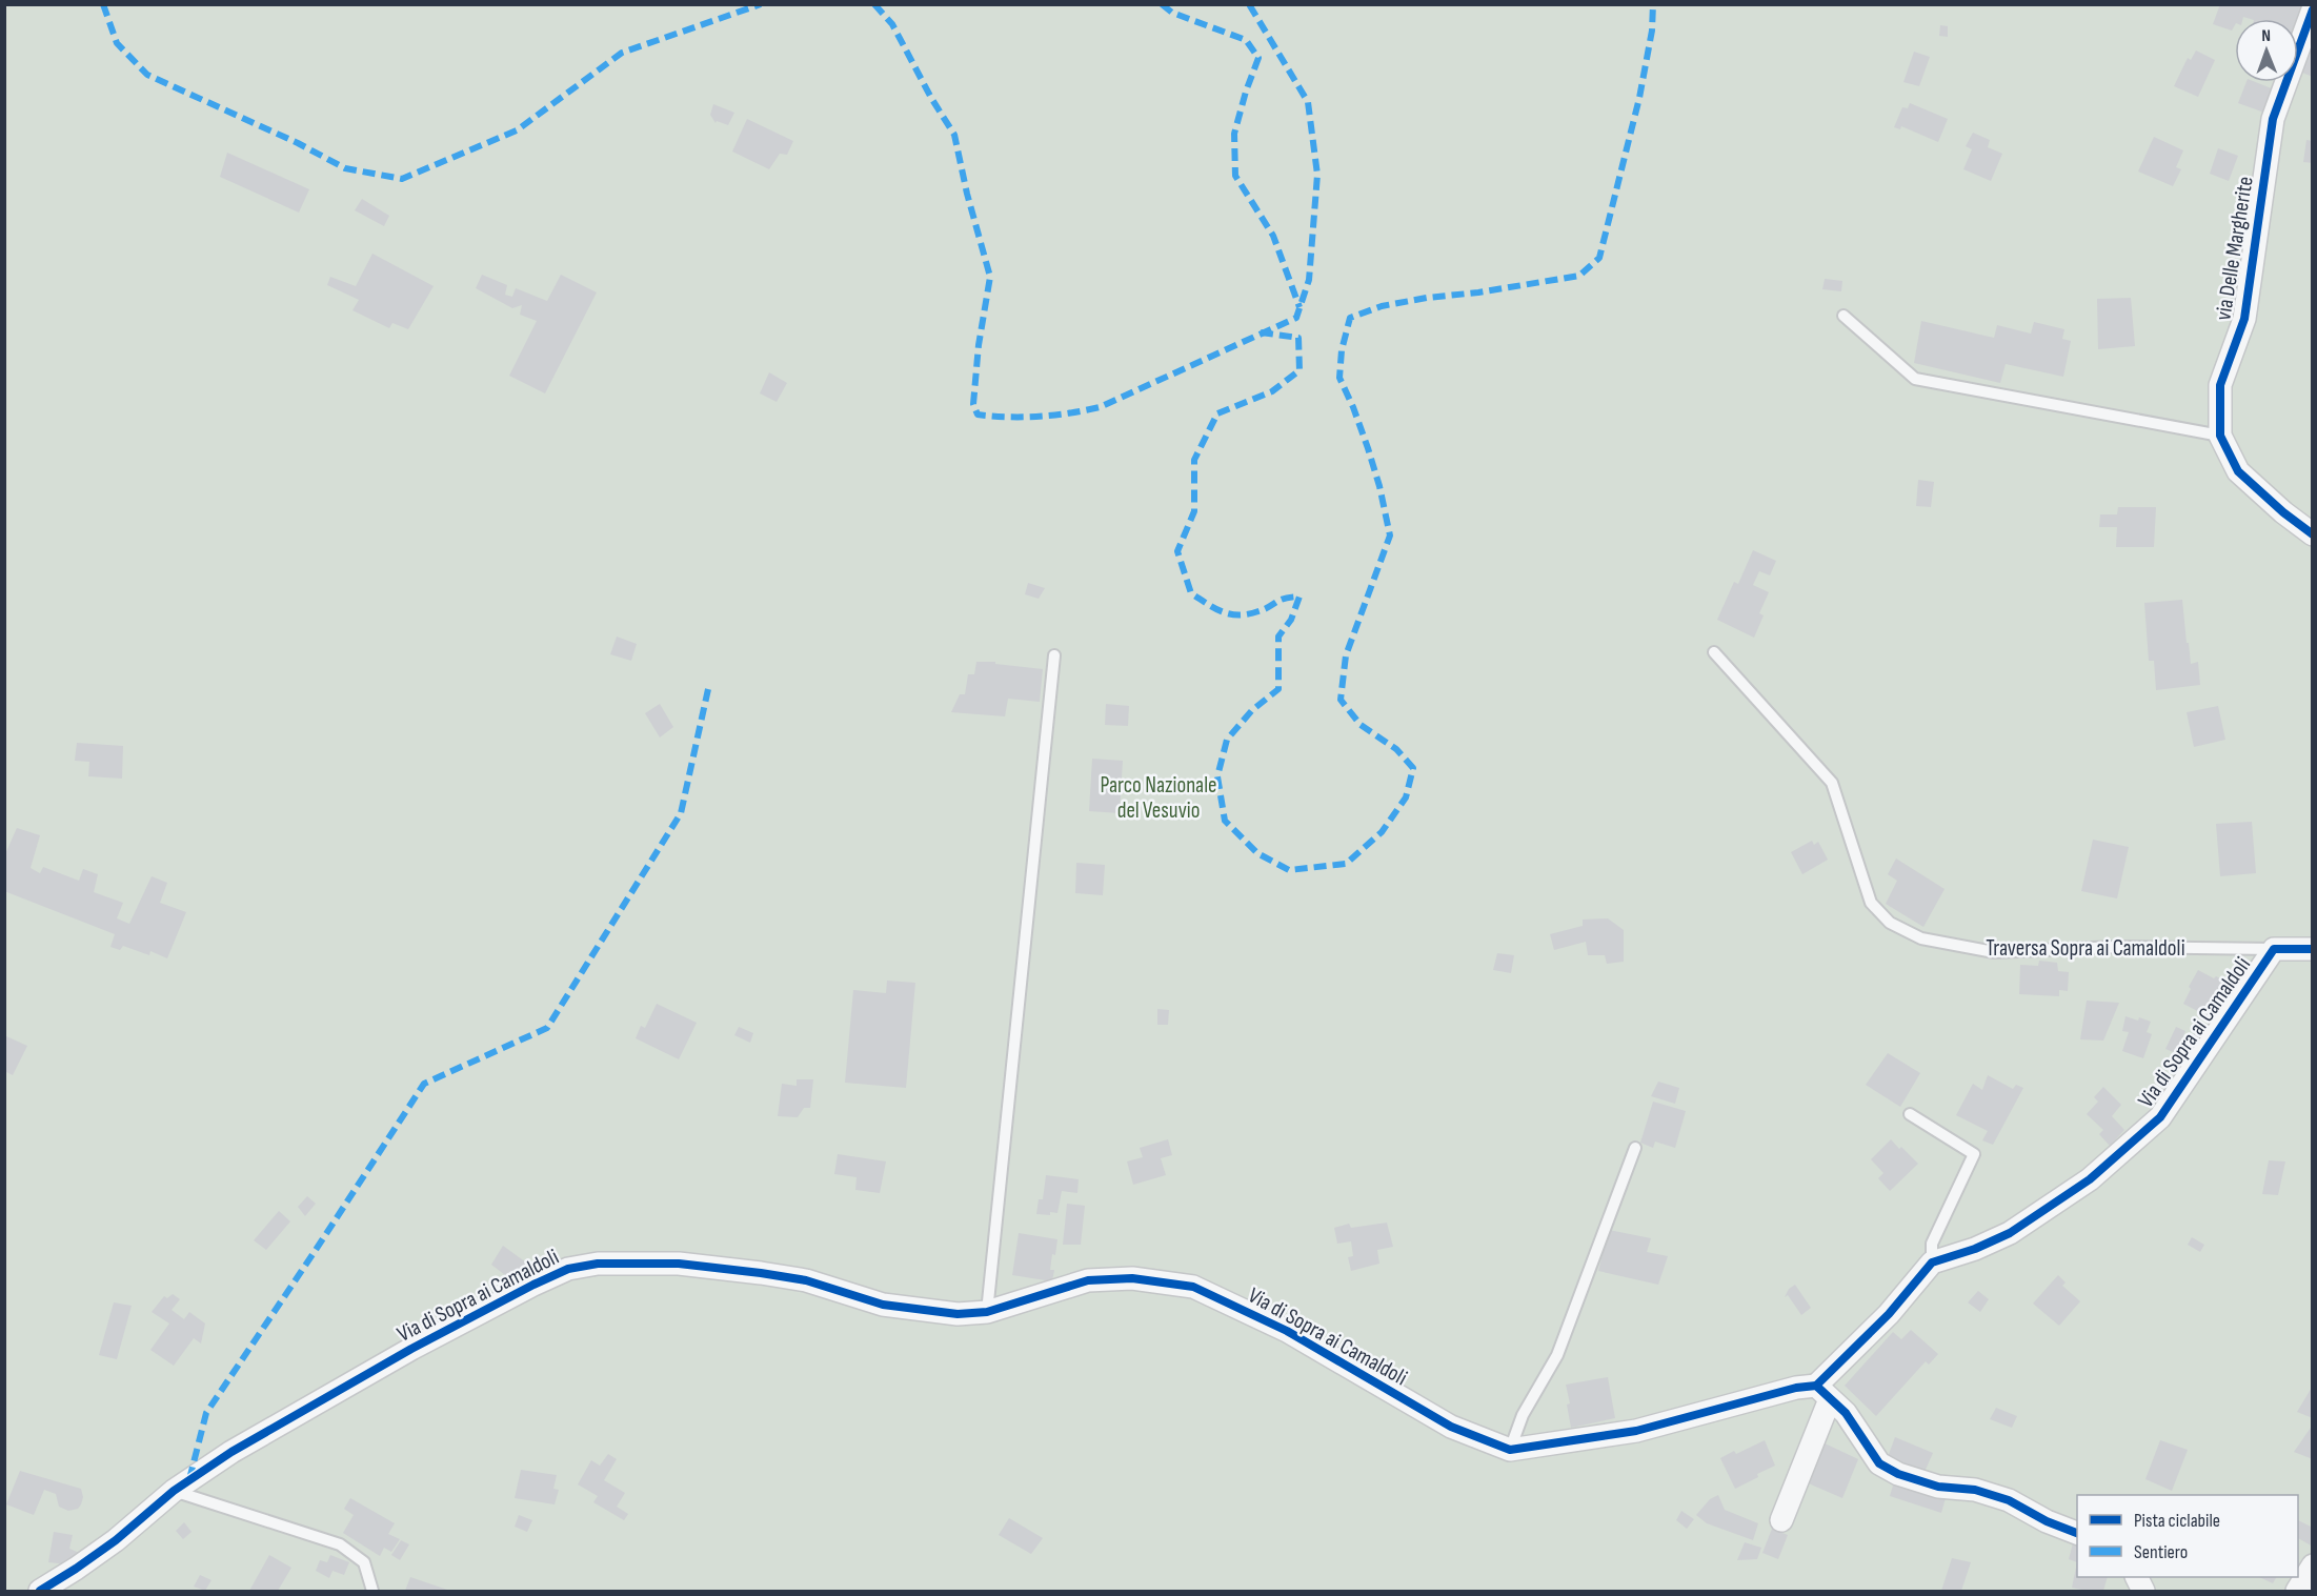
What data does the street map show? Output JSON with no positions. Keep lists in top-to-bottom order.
{
  "streets": {
    "street": ["via Delle Margherite", "Via di Sopra ai Camaldoli"],
    "lane": ["Traversa Sopra ai Camaldoli"]
  },
  "crossings": [
    ["Traversa Sopra ai Camaldoli", "Via di Sopra ai Camaldoli"]
  ],
  "parks": ["Parco Nazionale del Vesuvio"],
  "legend": ["Pista ciclabile", "Sentiero"],
  "north": "top"
}
